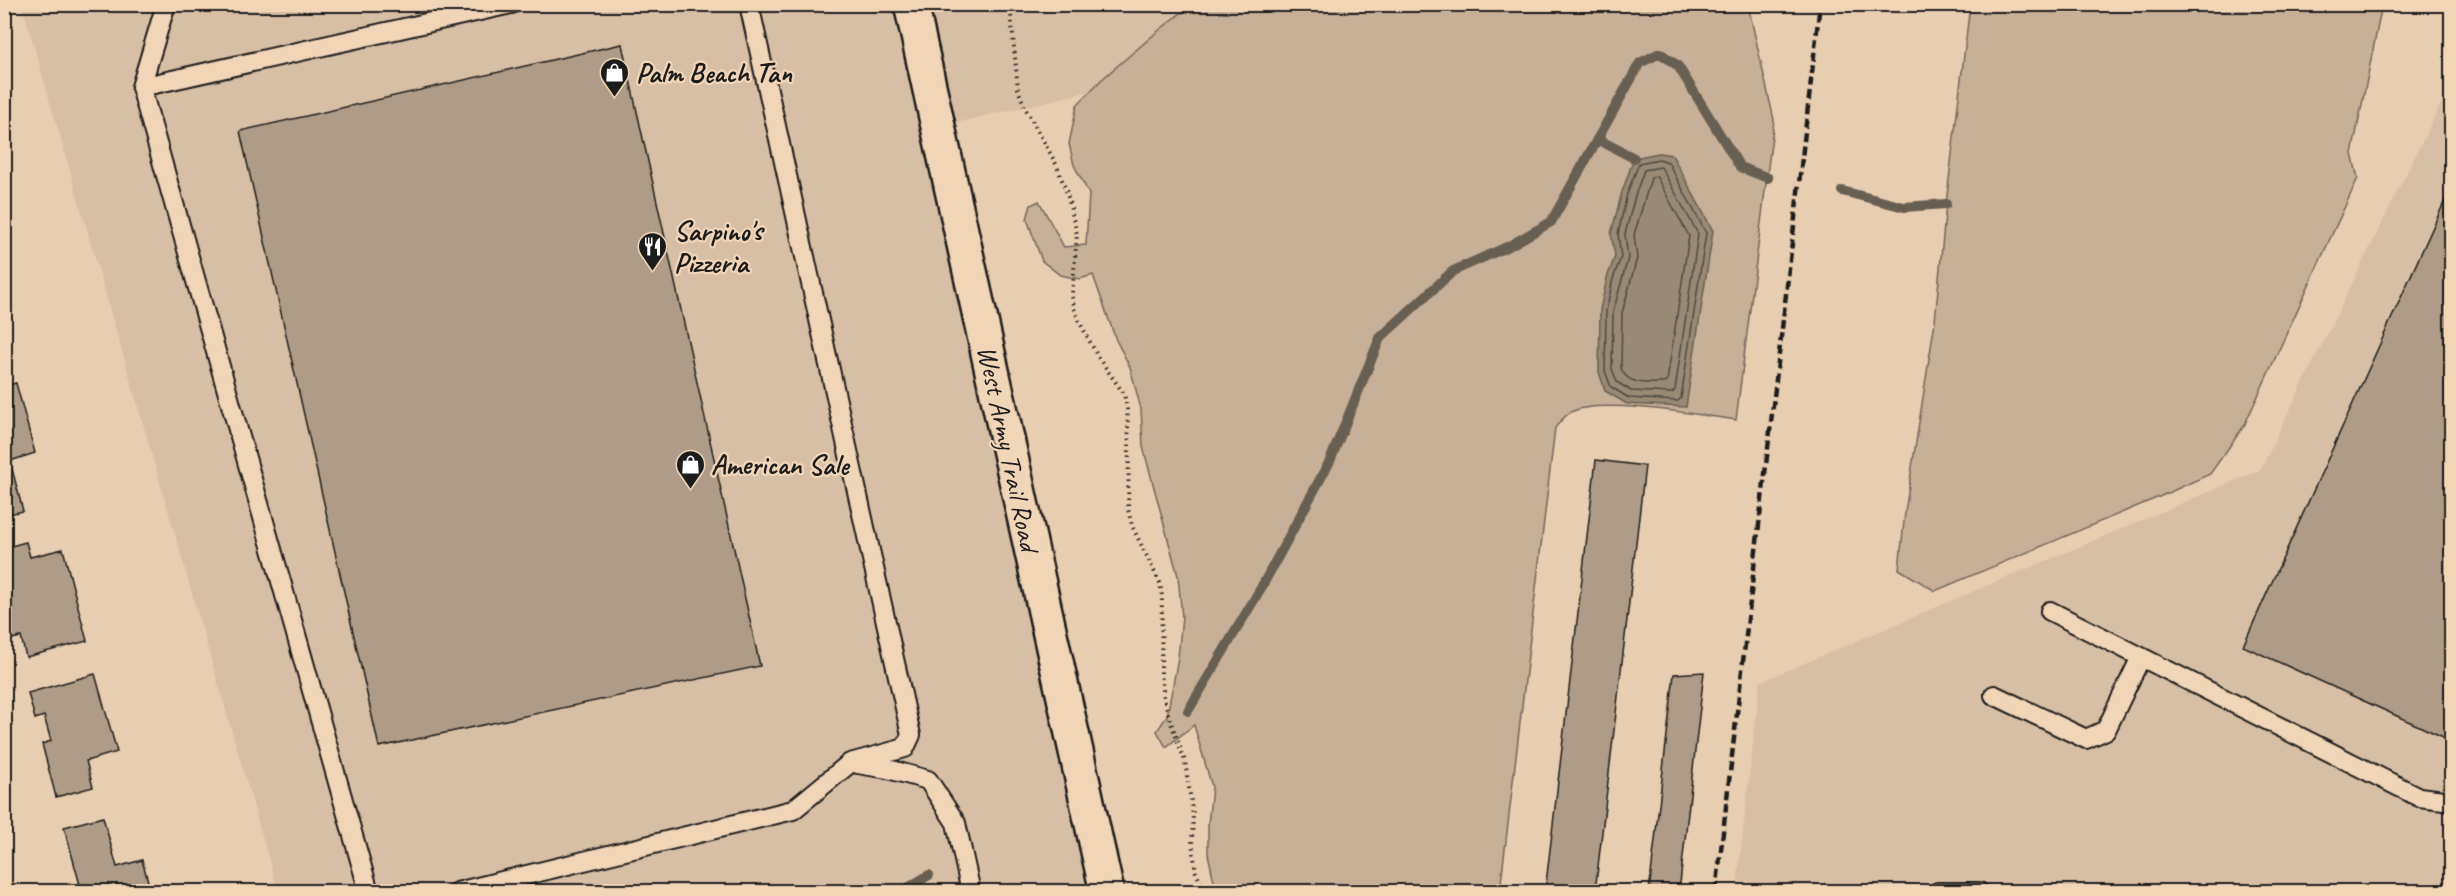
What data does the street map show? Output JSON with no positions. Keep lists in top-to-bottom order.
{
  "streets": {
    "main road": ["West Army Trail Road"]
  },
  "places": {
    "shop": ["Palm Beach Tan", "American Sale"],
    "restaurant": ["Sarpino's Pizzeria"]
  }
}
